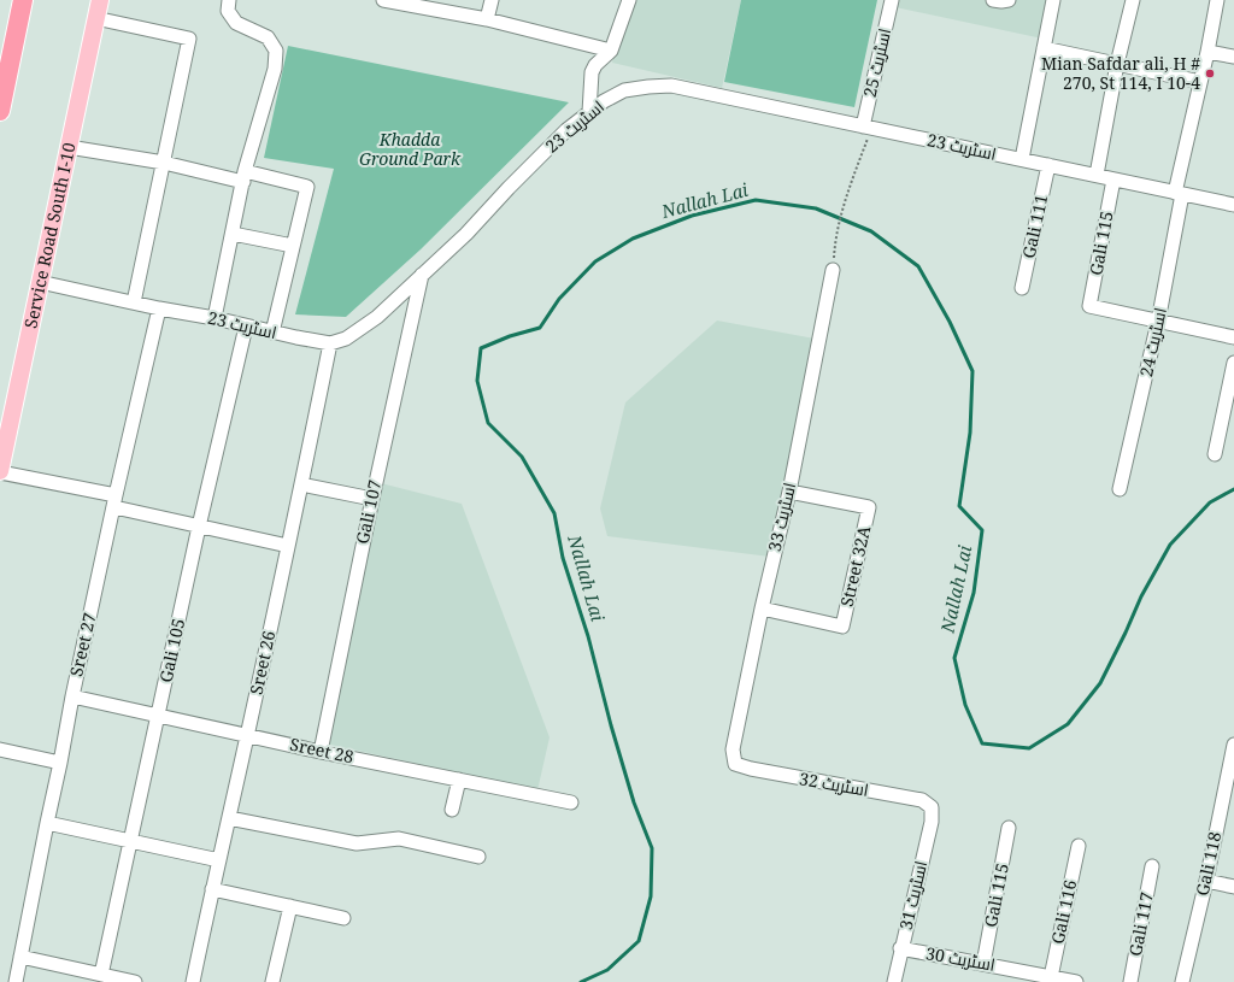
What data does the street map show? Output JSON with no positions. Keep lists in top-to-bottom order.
{
  "streets": {
    "main road": ["Service Road South I-10"],
    "street": [
      "اسٹریٹ 25",
      "اسٹریٹ 23",
      "Gali 111",
      "Gali 115",
      "اسٹریٹ 24",
      "Gali 107",
      "اسٹریٹ 33",
      "Street 32A",
      "Sreet 27",
      "Gali 105",
      "Sreet 26",
      "Sreet 28",
      "اسٹریٹ 32",
      "Gali 118",
      "اسٹریٹ 31",
      "Gali 116",
      "Gali 117",
      "اسٹریٹ 30"
    ]
  },
  "crossings": [
    ["اسٹریٹ 25", "اسٹریٹ 23"],
    ["اسٹریٹ 23", "Gali 111"],
    ["اسٹریٹ 23", "Service Road South I-10"],
    ["اسٹریٹ 23", "Gali 115"],
    ["اسٹریٹ 23", "اسٹریٹ 24"],
    ["اسٹریٹ 23", "Gali 107"],
    ["اسٹریٹ 23", "Sreet 27"],
    ["اسٹریٹ 23", "Gali 105"],
    ["اسٹریٹ 23", "Sreet 26"],
    ["Gali 115", "اسٹریٹ 24"],
    ["Gali 115", "اسٹریٹ 30"],
    ["Gali 107", "Sreet 28"],
    ["اسٹریٹ 33", "Street 32A"],
    ["اسٹریٹ 33", "اسٹریٹ 32"],
    ["Sreet 27", "Sreet 28"],
    ["Gali 105", "Sreet 28"],
    ["Sreet 26", "Sreet 28"],
    ["اسٹریٹ 32", "اسٹریٹ 31"],
    ["اسٹریٹ 31", "اسٹریٹ 30"],
    ["Gali 116", "اسٹریٹ 30"]
  ],
  "water": ["Nallah Lai"],
  "parks": ["Khadda Ground Park"],
  "places": ["Mian Safdar ali, H # 270, St 114, I 10-4"]
}
